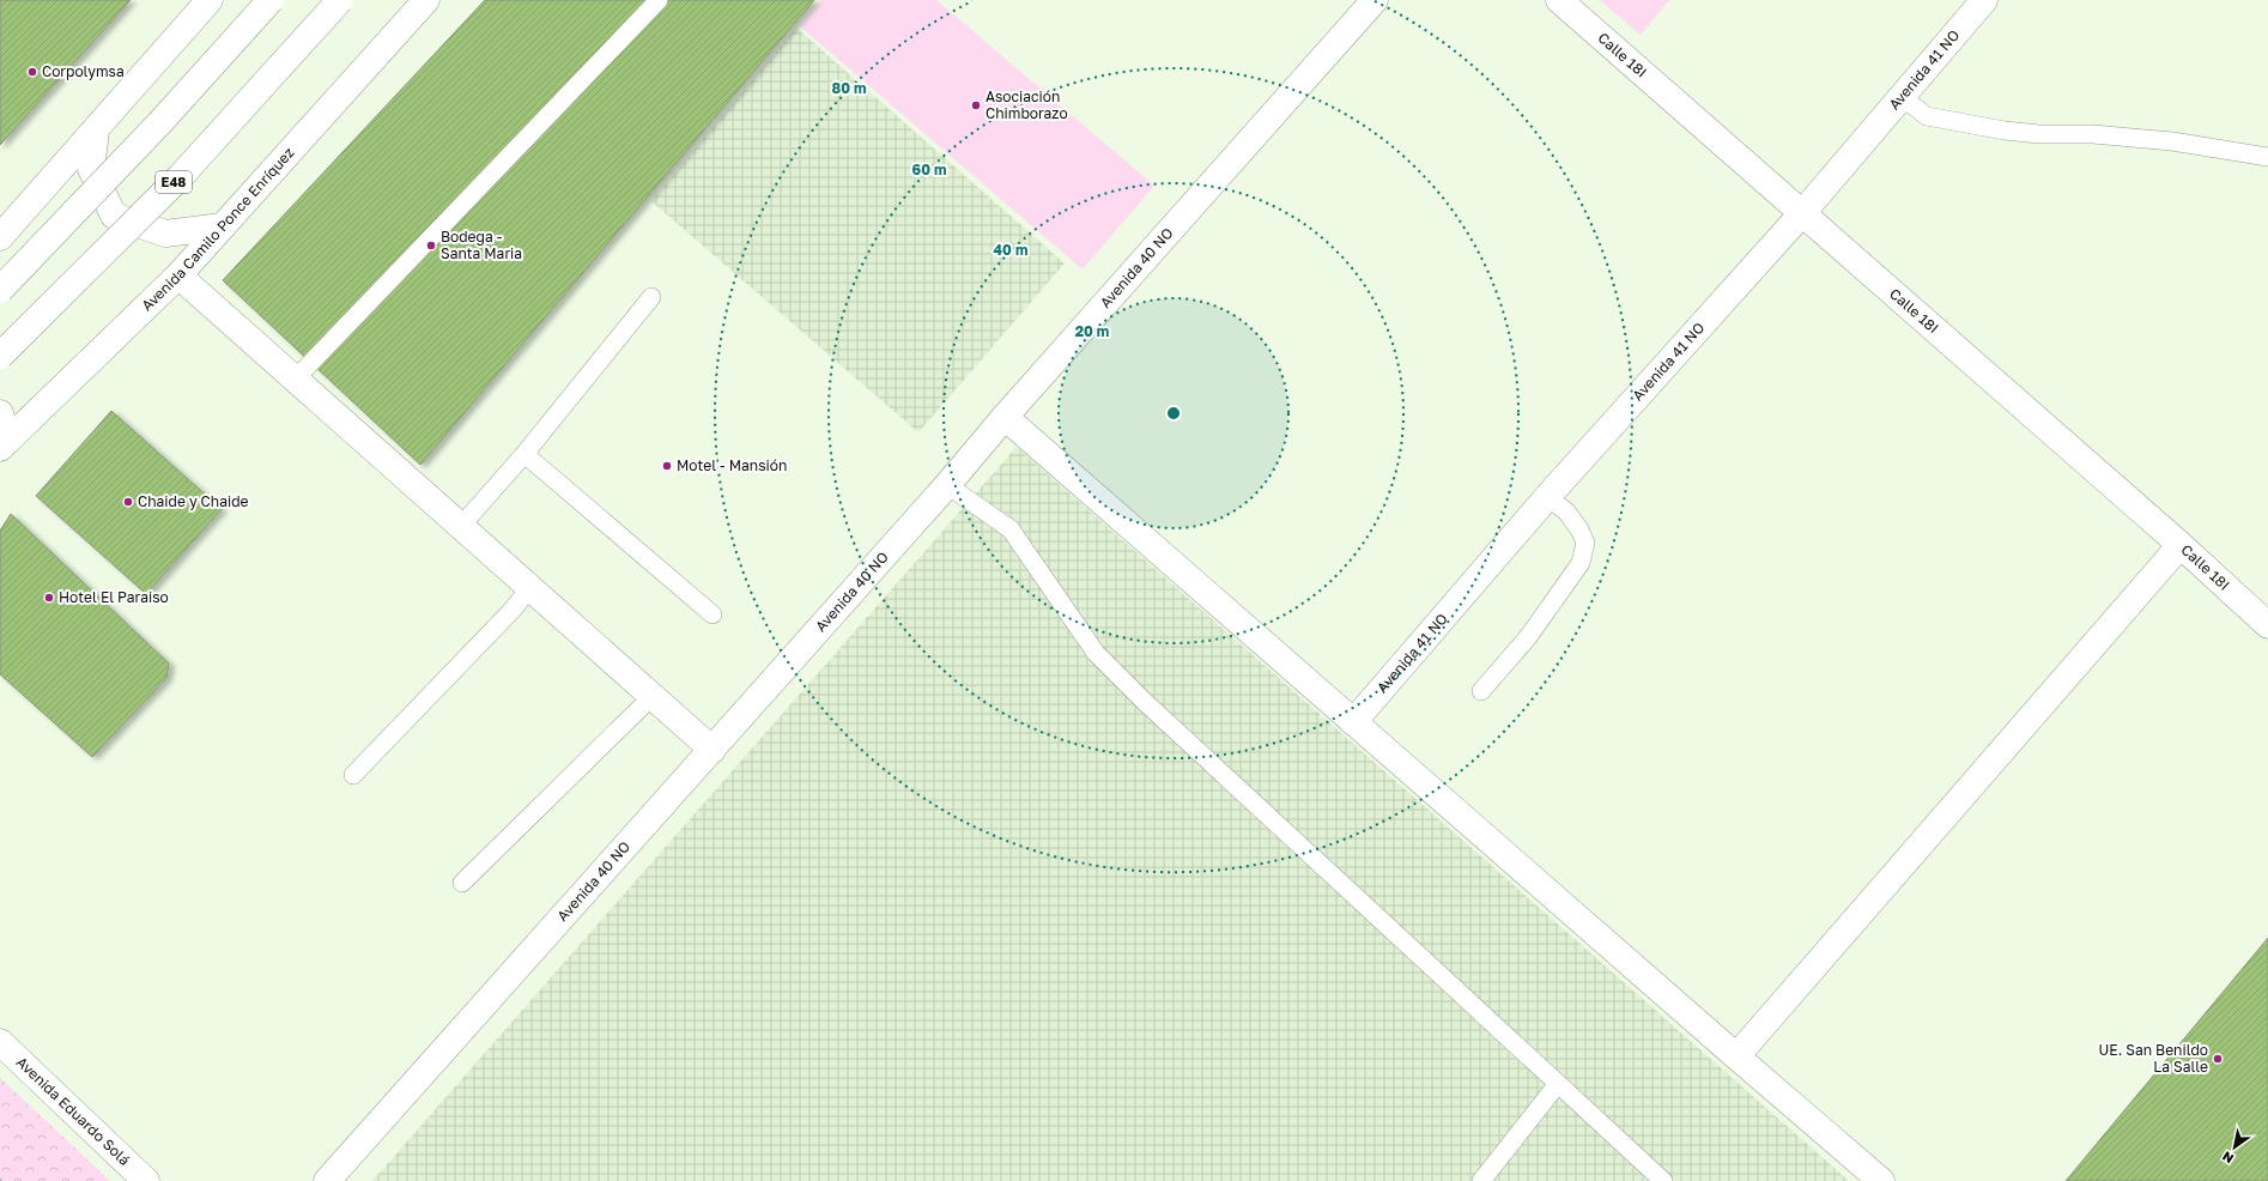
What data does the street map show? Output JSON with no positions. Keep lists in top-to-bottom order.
{
  "streets": {
    "street": [
      "Calle 18I",
      "Avenida 41 NO",
      "E48",
      "Avenida Camilo Ponce Enríquez",
      "Avenida 40 NO",
      "Avenida Eduardo Solá"
    ]
  },
  "crossings": [
    ["Calle 18I", "Avenida 41 NO"]
  ],
  "places": [
    "Corpolymsa",
    "Asociación Chimborazo",
    "Bodega - Santa Maria",
    "Motel - Mansión",
    "Chaide y Chaide",
    "Hotel El Paraiso",
    "UE. San Benildo La Salle"
  ],
  "north": "bottom left",
  "rings": [
    "80 m",
    "60 m",
    "40 m",
    "20 m"
  ]
}
